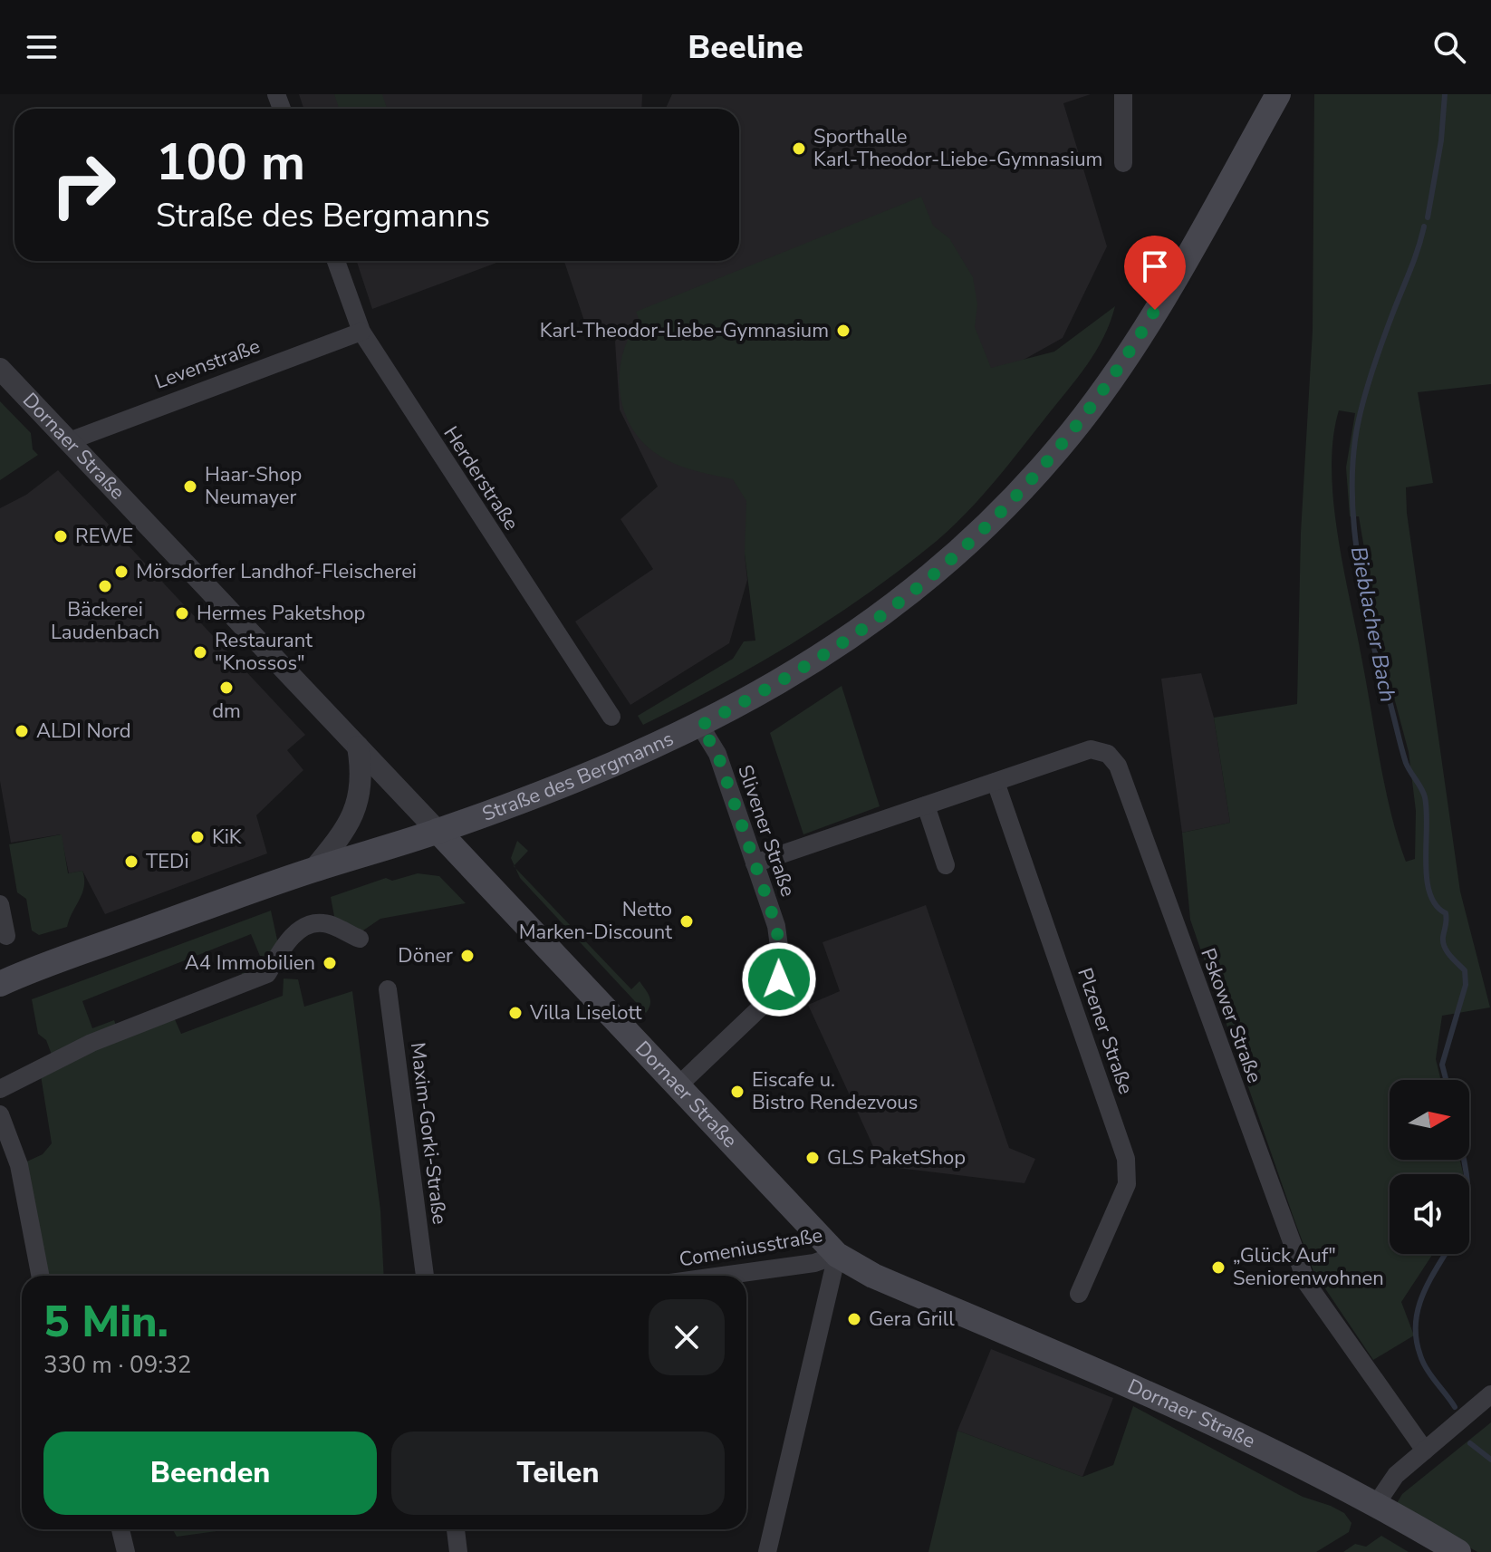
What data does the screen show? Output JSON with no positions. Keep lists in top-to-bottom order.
{
  "streets": {
    "main road": ["Dornaer Straße", "Straße des Bergmanns"],
    "street": [
      "Levenstraße",
      "Herderstraße",
      "Slivener Straße",
      "Pskower Straße",
      "Plzener Straße",
      "Maxim-Gorki-Straße",
      "Comeniusstraße"
    ]
  },
  "crossings": [
    ["Levenstraße", "Dornaer Straße"],
    ["Levenstraße", "Herderstraße"],
    ["Dornaer Straße", "Straße des Bergmanns"],
    ["Dornaer Straße", "Slivener Straße"],
    ["Dornaer Straße", "Comeniusstraße"],
    ["Straße des Bergmanns", "Slivener Straße"],
    ["Slivener Straße", "Pskower Straße"],
    ["Pskower Straße", "Plzener Straße"]
  ],
  "water": ["Bieblacher Bach"],
  "places": [
    "Sporthalle Karl-Theodor-Liebe-Gymnasium",
    "Karl-Theodor-Liebe-Gymnasium",
    "Haar-Shop Neumayer",
    "REWE",
    "Mörsdorfer Landhof-Fleischerei",
    "Bäckerei Laudenbach",
    "Hermes Paketshop",
    "Restaurant \"Knossos\"",
    "dm",
    "ALDI Nord",
    "KiK",
    "TEDi",
    "Netto Marken-Discount",
    "Döner",
    "A4 Immobilien",
    "Villa Liselott",
    "Eiscafe u. Bistro Rendezvous",
    "GLS PaketShop",
    "„Glück Auf\" Seniorenwohnen",
    "Gera Grill"
  ],
  "north": "right",
  "page": {
    "header": "Beeline",
    "turn": ["100 m", "Straße des Bergmanns"],
    "heading": ["5 Min.", "330 m · 09:32"],
    "buttons": ["Beenden", "Teilen"]
  }
}
